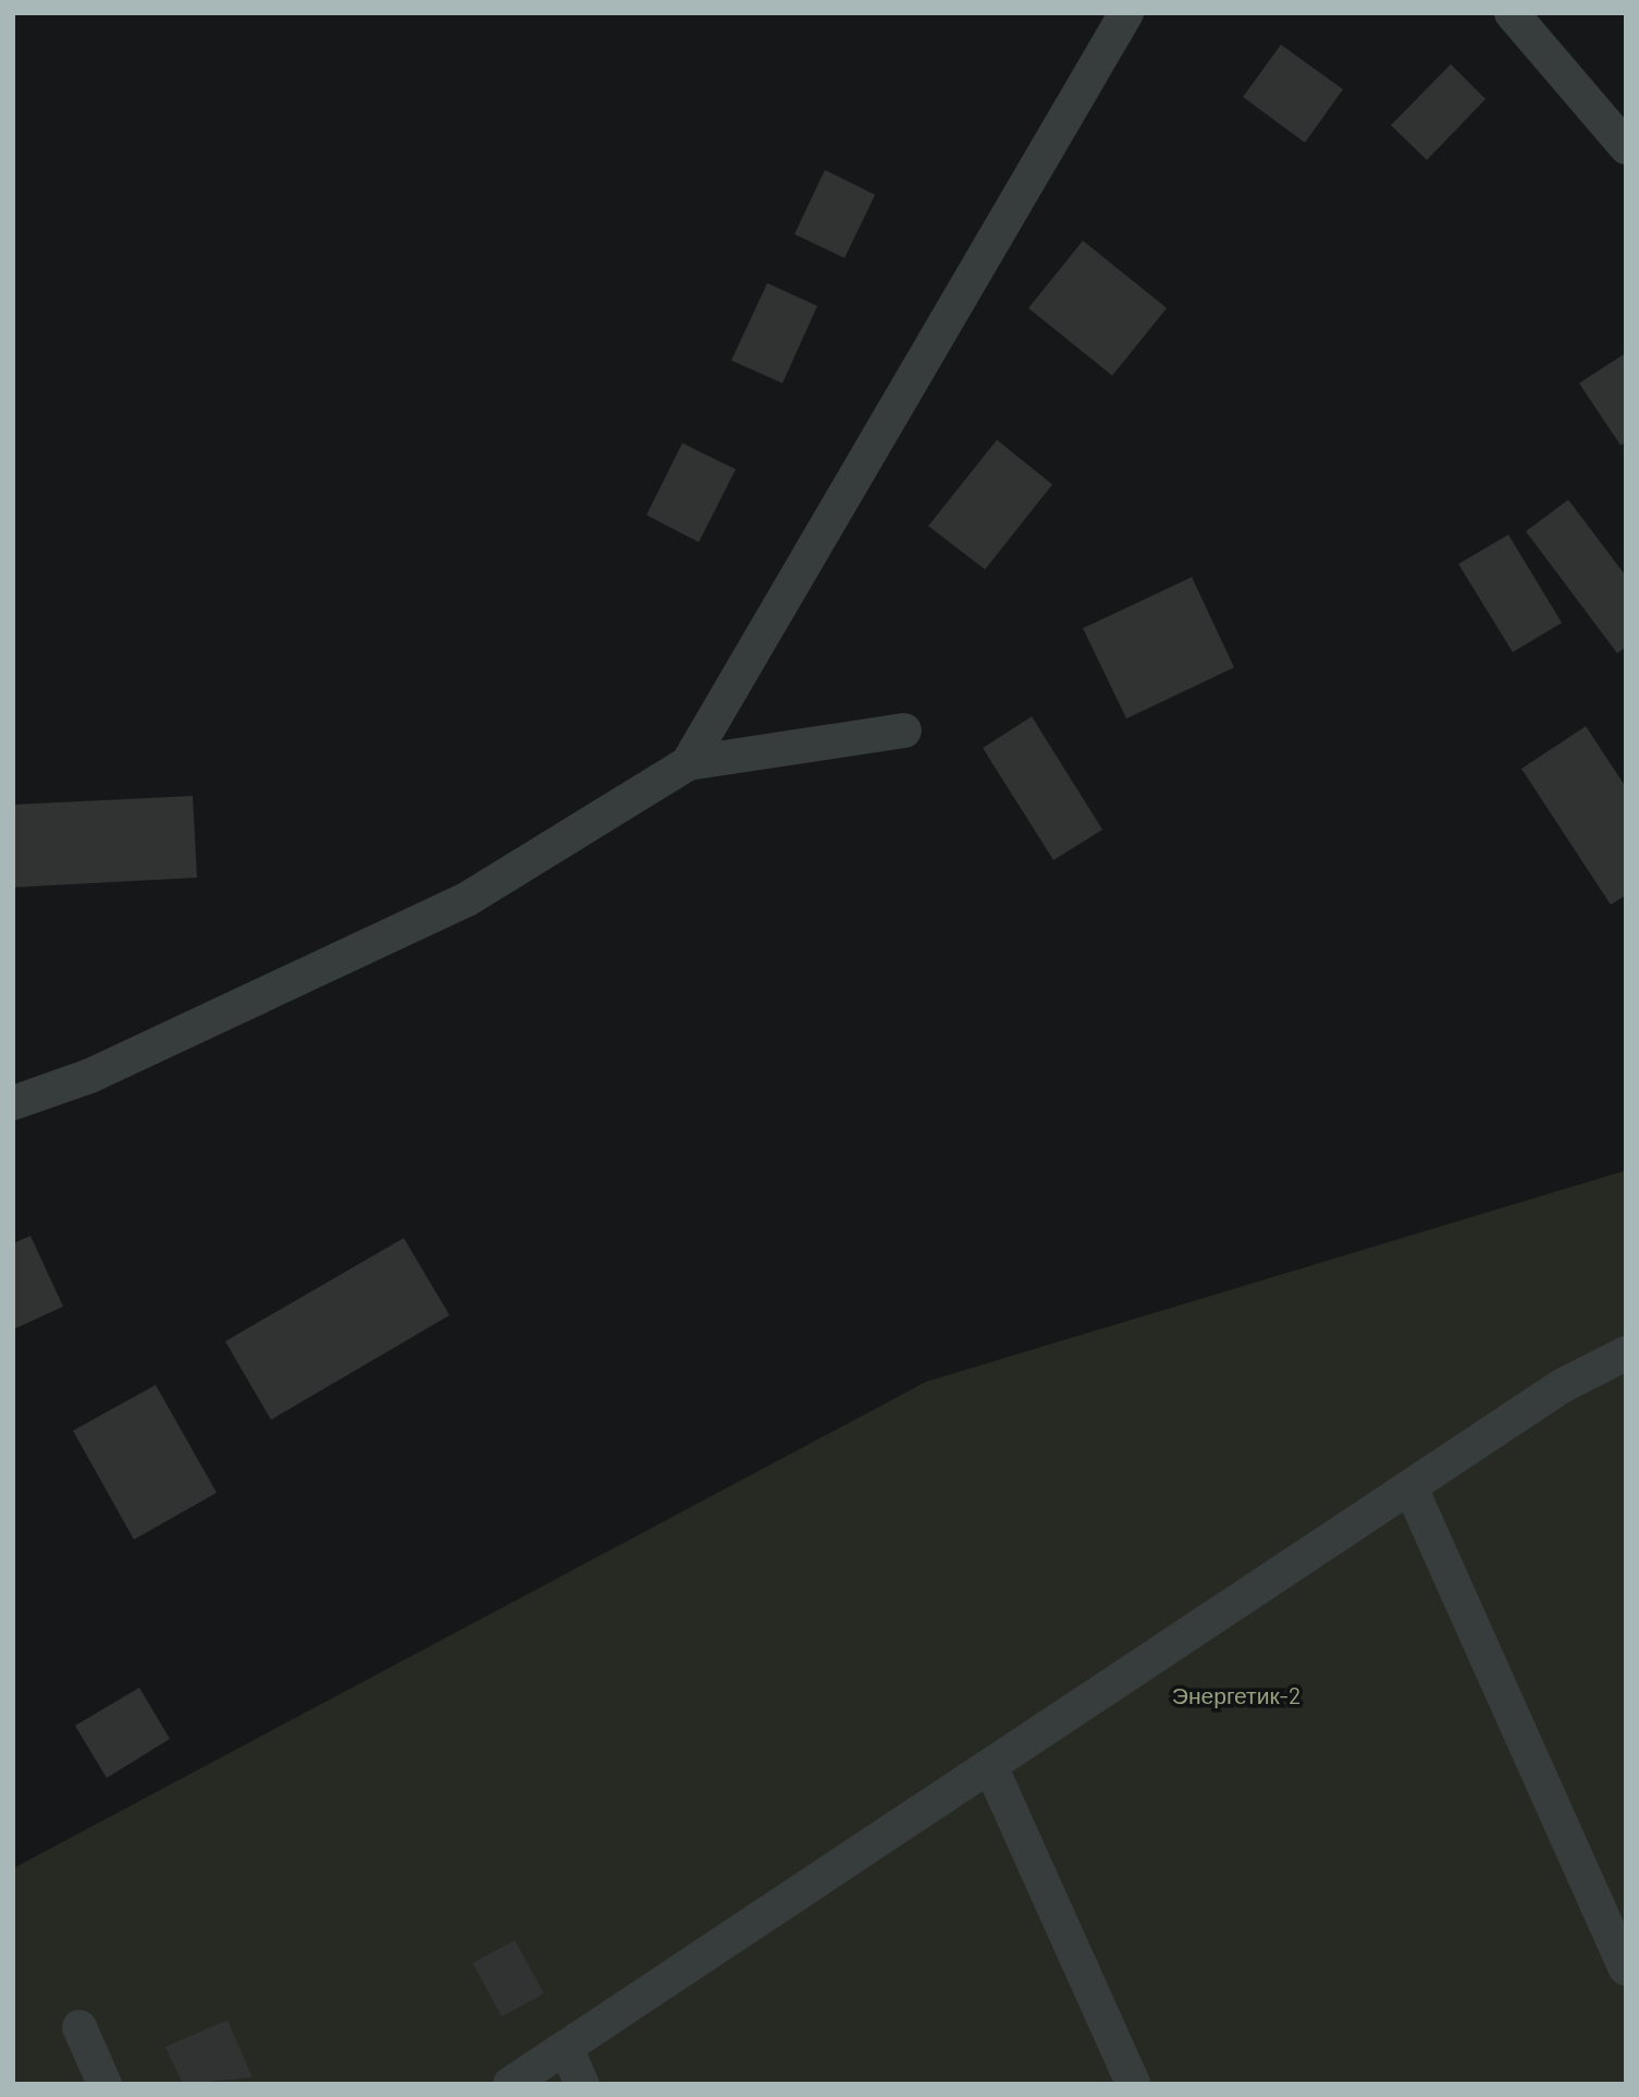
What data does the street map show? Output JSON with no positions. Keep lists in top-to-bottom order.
{
  "parks": ["Энергетик-2"]
}
